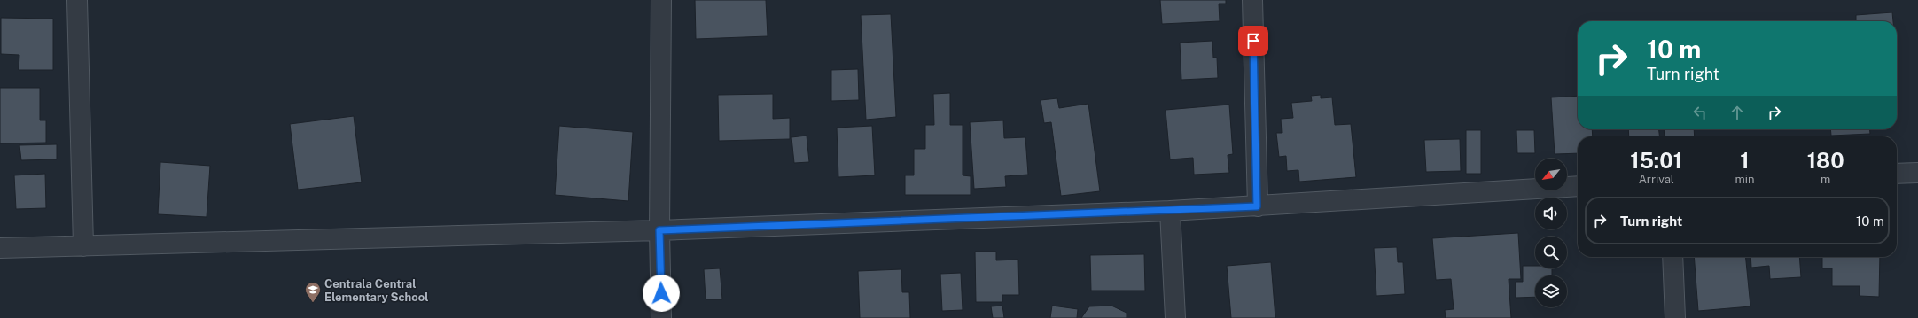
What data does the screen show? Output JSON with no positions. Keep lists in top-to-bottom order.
{
  "places": {
    "school or university": ["Centrala Central Elementary School"]
  },
  "north": "bottom left",
  "page": {
    "turn": ["10 m", "Turn right"],
    "eta": [
      "15:01",
      "Arrival",
      "1",
      "min",
      "180",
      "m"
    ],
    "list": [
      {
        "name": "Turn right",
        "value": "10 m"
      }
    ]
  }
}
